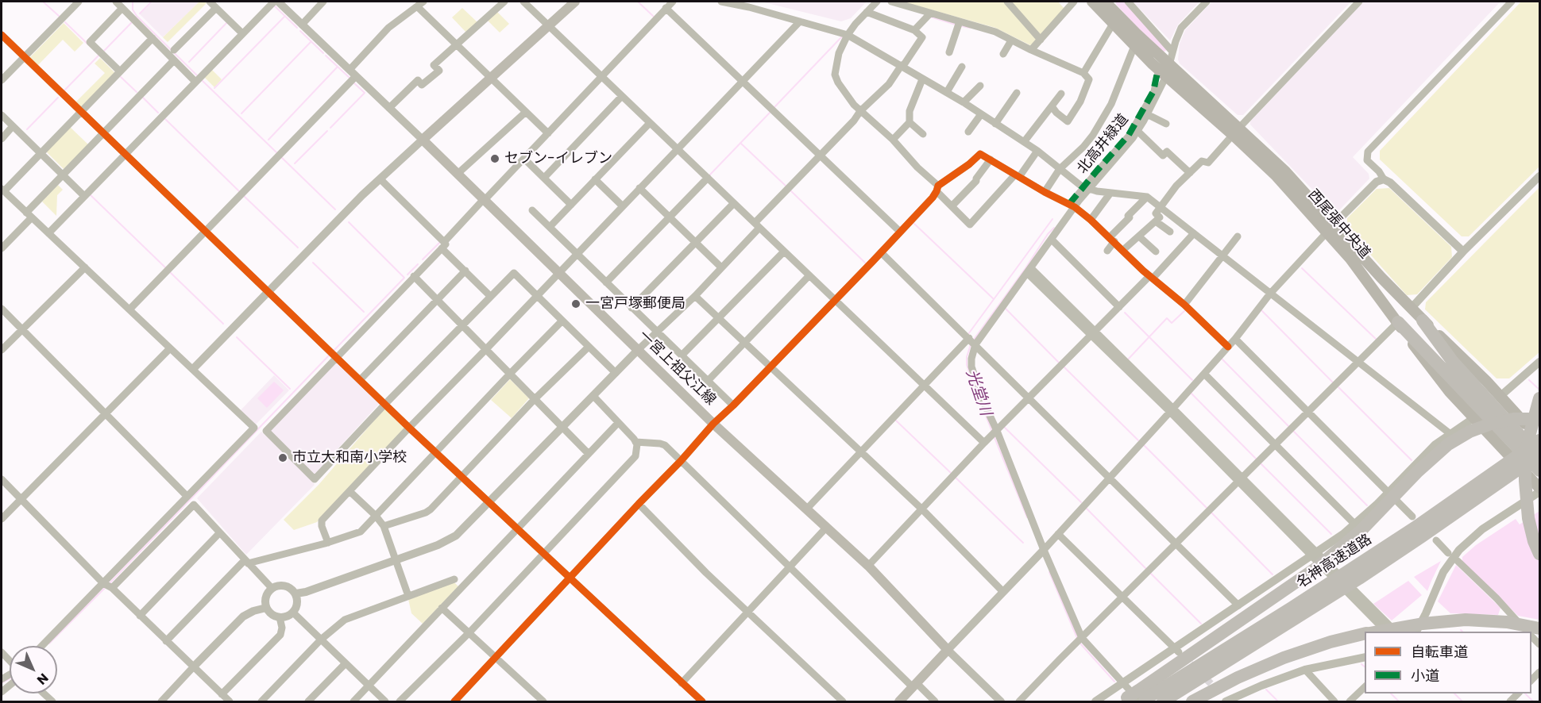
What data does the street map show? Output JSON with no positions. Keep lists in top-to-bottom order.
{
  "streets": {
    "highway": ["名神高速道路"],
    "main road": ["西尾張中央道", "一宮上祖父江線"],
    "street": ["北高井緑道"]
  },
  "crossings": [
    ["北高井緑道", "西尾張中央道"],
    ["西尾張中央道", "名神高速道路"]
  ],
  "water": ["光堂川"],
  "places": ["セブン-イレブン", "一宮戸塚郵便局", "市立大和南小学校"],
  "legend": ["自転車道", "小道"],
  "north": "bottom right"
}
